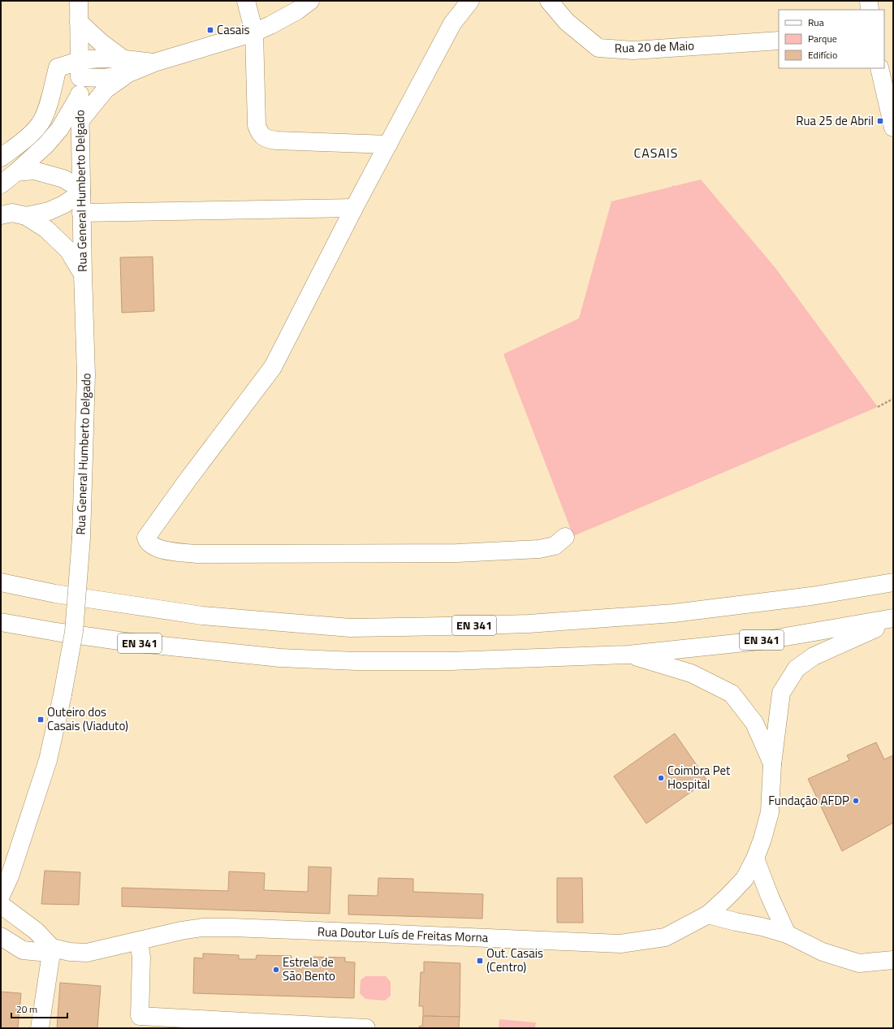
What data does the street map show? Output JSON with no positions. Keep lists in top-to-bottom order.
{
  "streets": {
    "main road": [
      "Rua 20 de Maio",
      "Rua General Humberto Delgado",
      "EN 341",
      "Rua Doutor Luís de Freitas Morna"
    ]
  },
  "crossings": [
    ["EN 341", "Rua Doutor Luís de Freitas Morna"]
  ],
  "districts": ["CASAIS"],
  "places": {
    "transit": [
      "Casais",
      "Rua 25 de Abril",
      "Outeiro dos Casais (Viaduto)",
      "Out. Casais (Centro)"
    ],
    "other": ["Coimbra Pet Hospital", "Fundação AFDP", "Estrela de São Bento"]
  },
  "legend": ["Rua", "Parque", "Edifício"],
  "scale_bar": "20 m"
}
